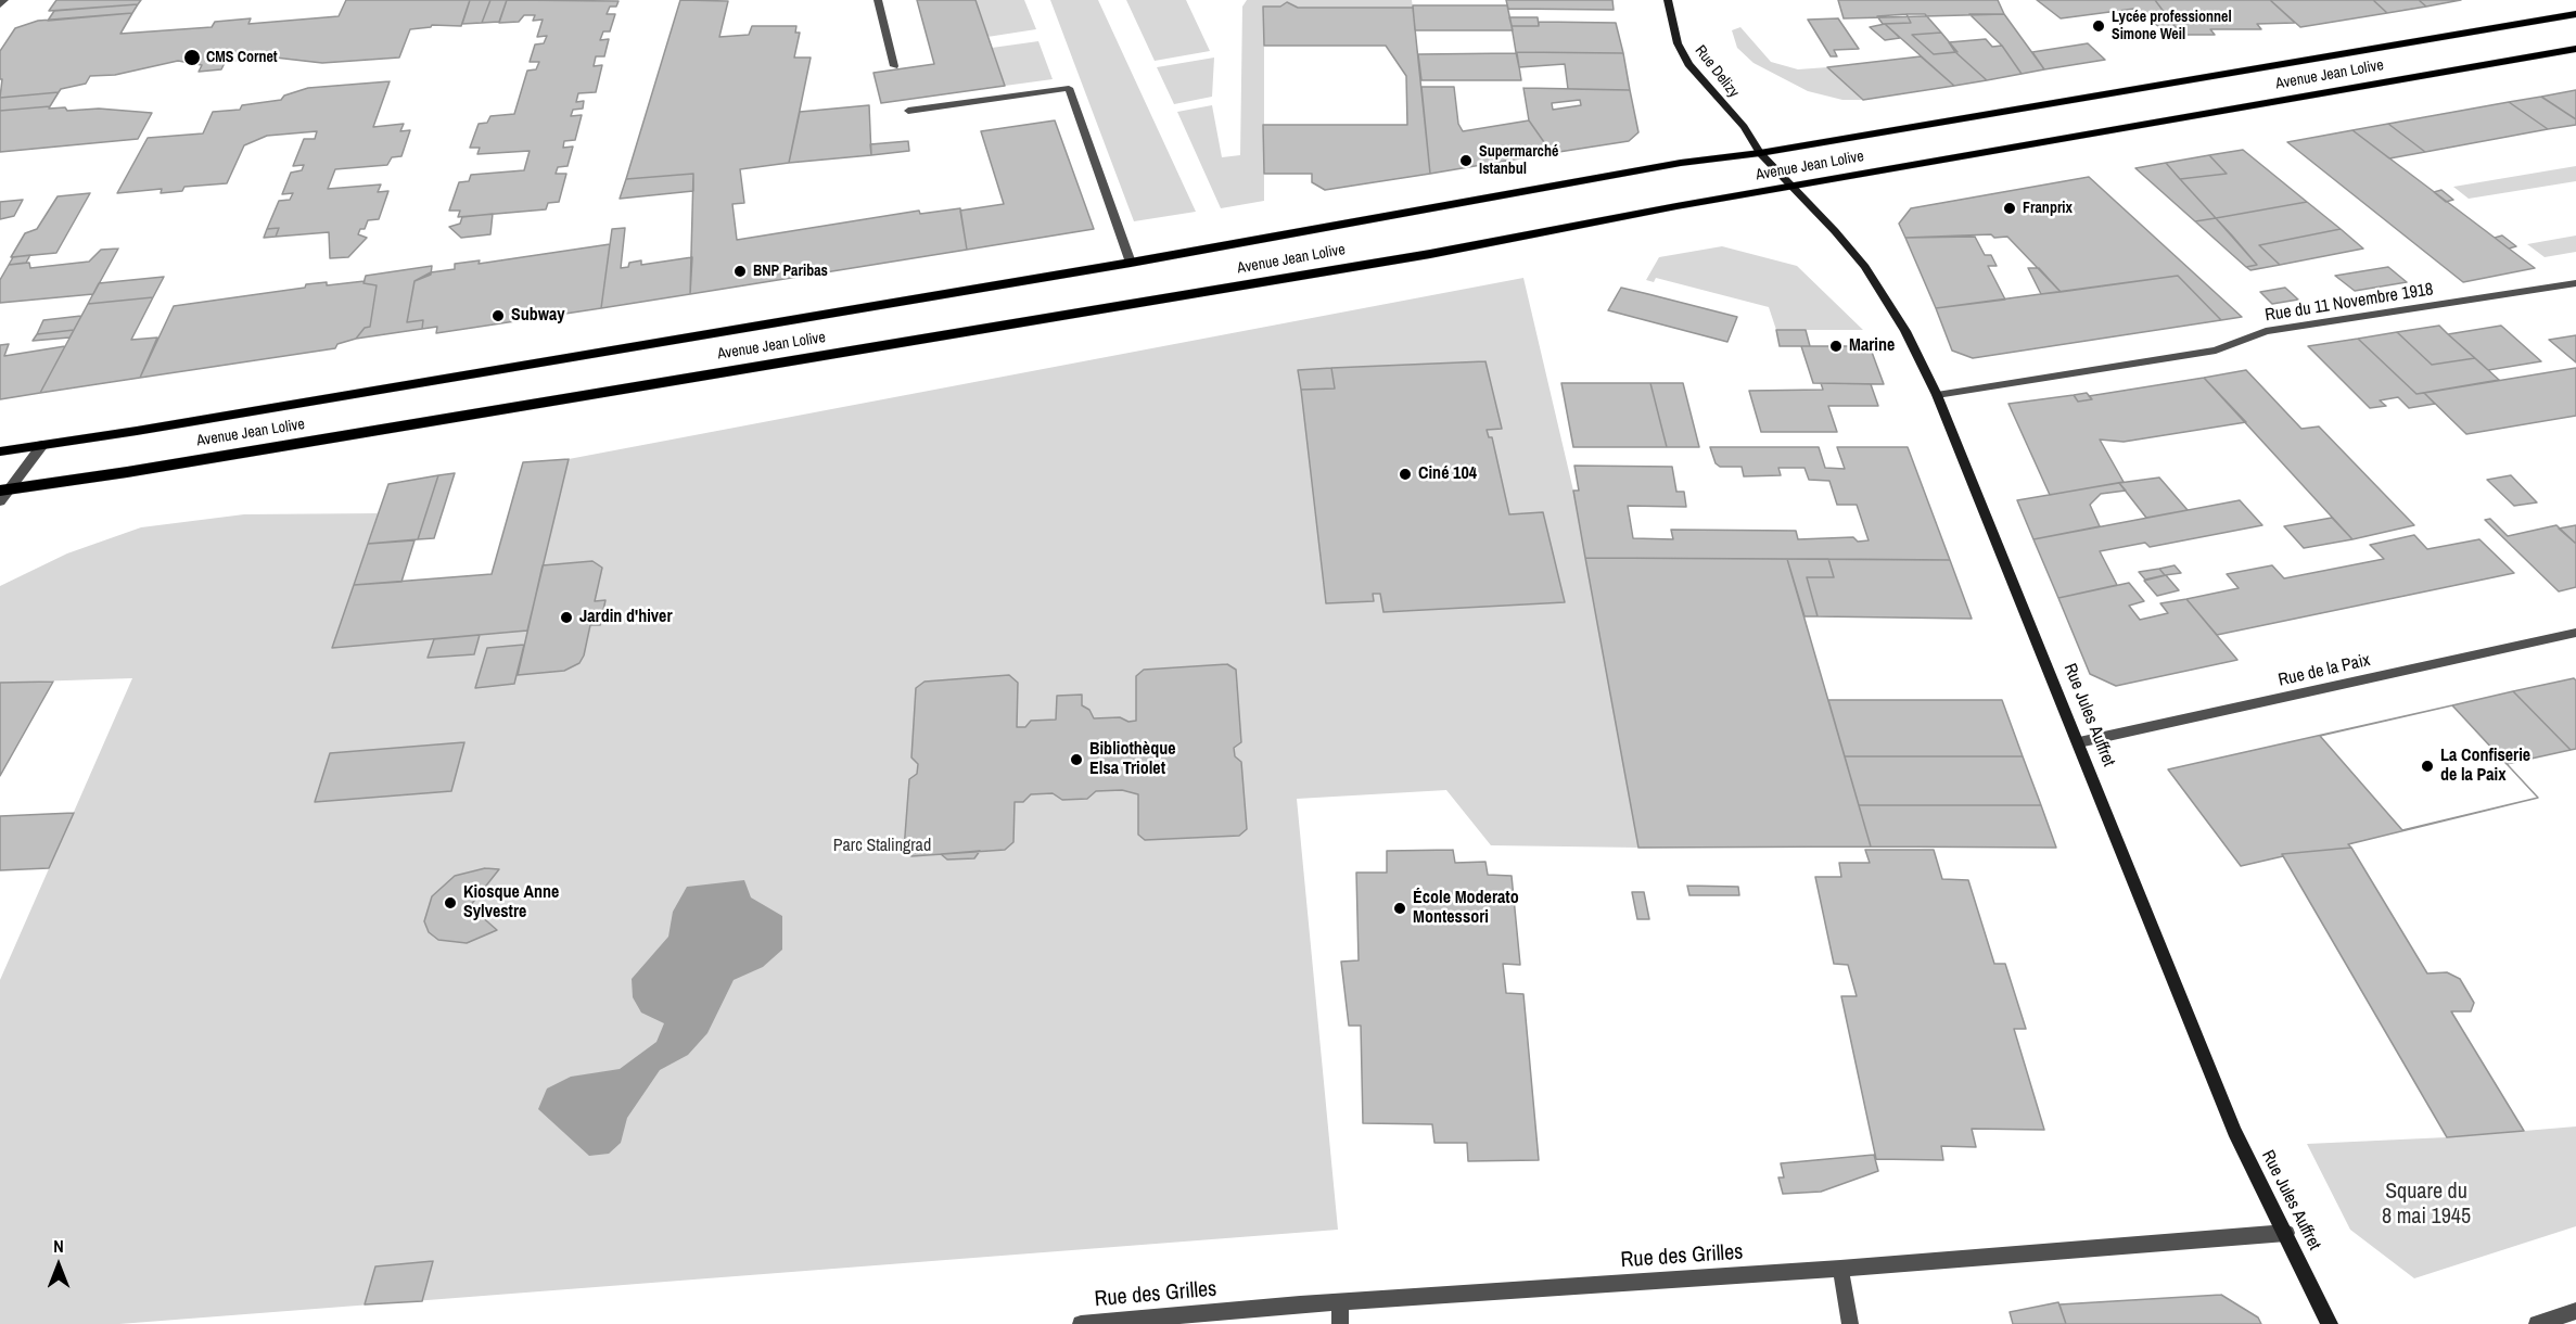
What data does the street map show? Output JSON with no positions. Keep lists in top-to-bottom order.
{
  "streets": {
    "main road": ["Rue Delizy", "Avenue Jean Lolive", "Rue Jules Auffret"],
    "street": ["Rue du 11 Novembre 1918", "Rue de la Paix", "Rue des Grilles"]
  },
  "crossings": [
    ["Rue Delizy", "Avenue Jean Lolive"],
    ["Rue Delizy", "Rue Jules Auffret"],
    ["Avenue Jean Lolive", "Rue Jules Auffret"],
    ["Rue du 11 Novembre 1918", "Rue Jules Auffret"],
    ["Rue de la Paix", "Rue Jules Auffret"],
    ["Rue Jules Auffret", "Rue des Grilles"]
  ],
  "parks": ["Parc Stalingrad", "Square du 8 mai 1945"],
  "places": [
    "Lycée professionnel Simone Weil",
    "CMS Cornet",
    "Supermarché Istanbul",
    "Franprix",
    "BNP Paribas",
    "Subway",
    "Marine",
    "Ciné 104",
    "Jardin d'hiver",
    "Bibliothèque Elsa Triolet",
    "La Confiserie de la Paix",
    "Kiosque Anne Sylvestre",
    "École Moderato Montessori"
  ],
  "north": "top"
}
